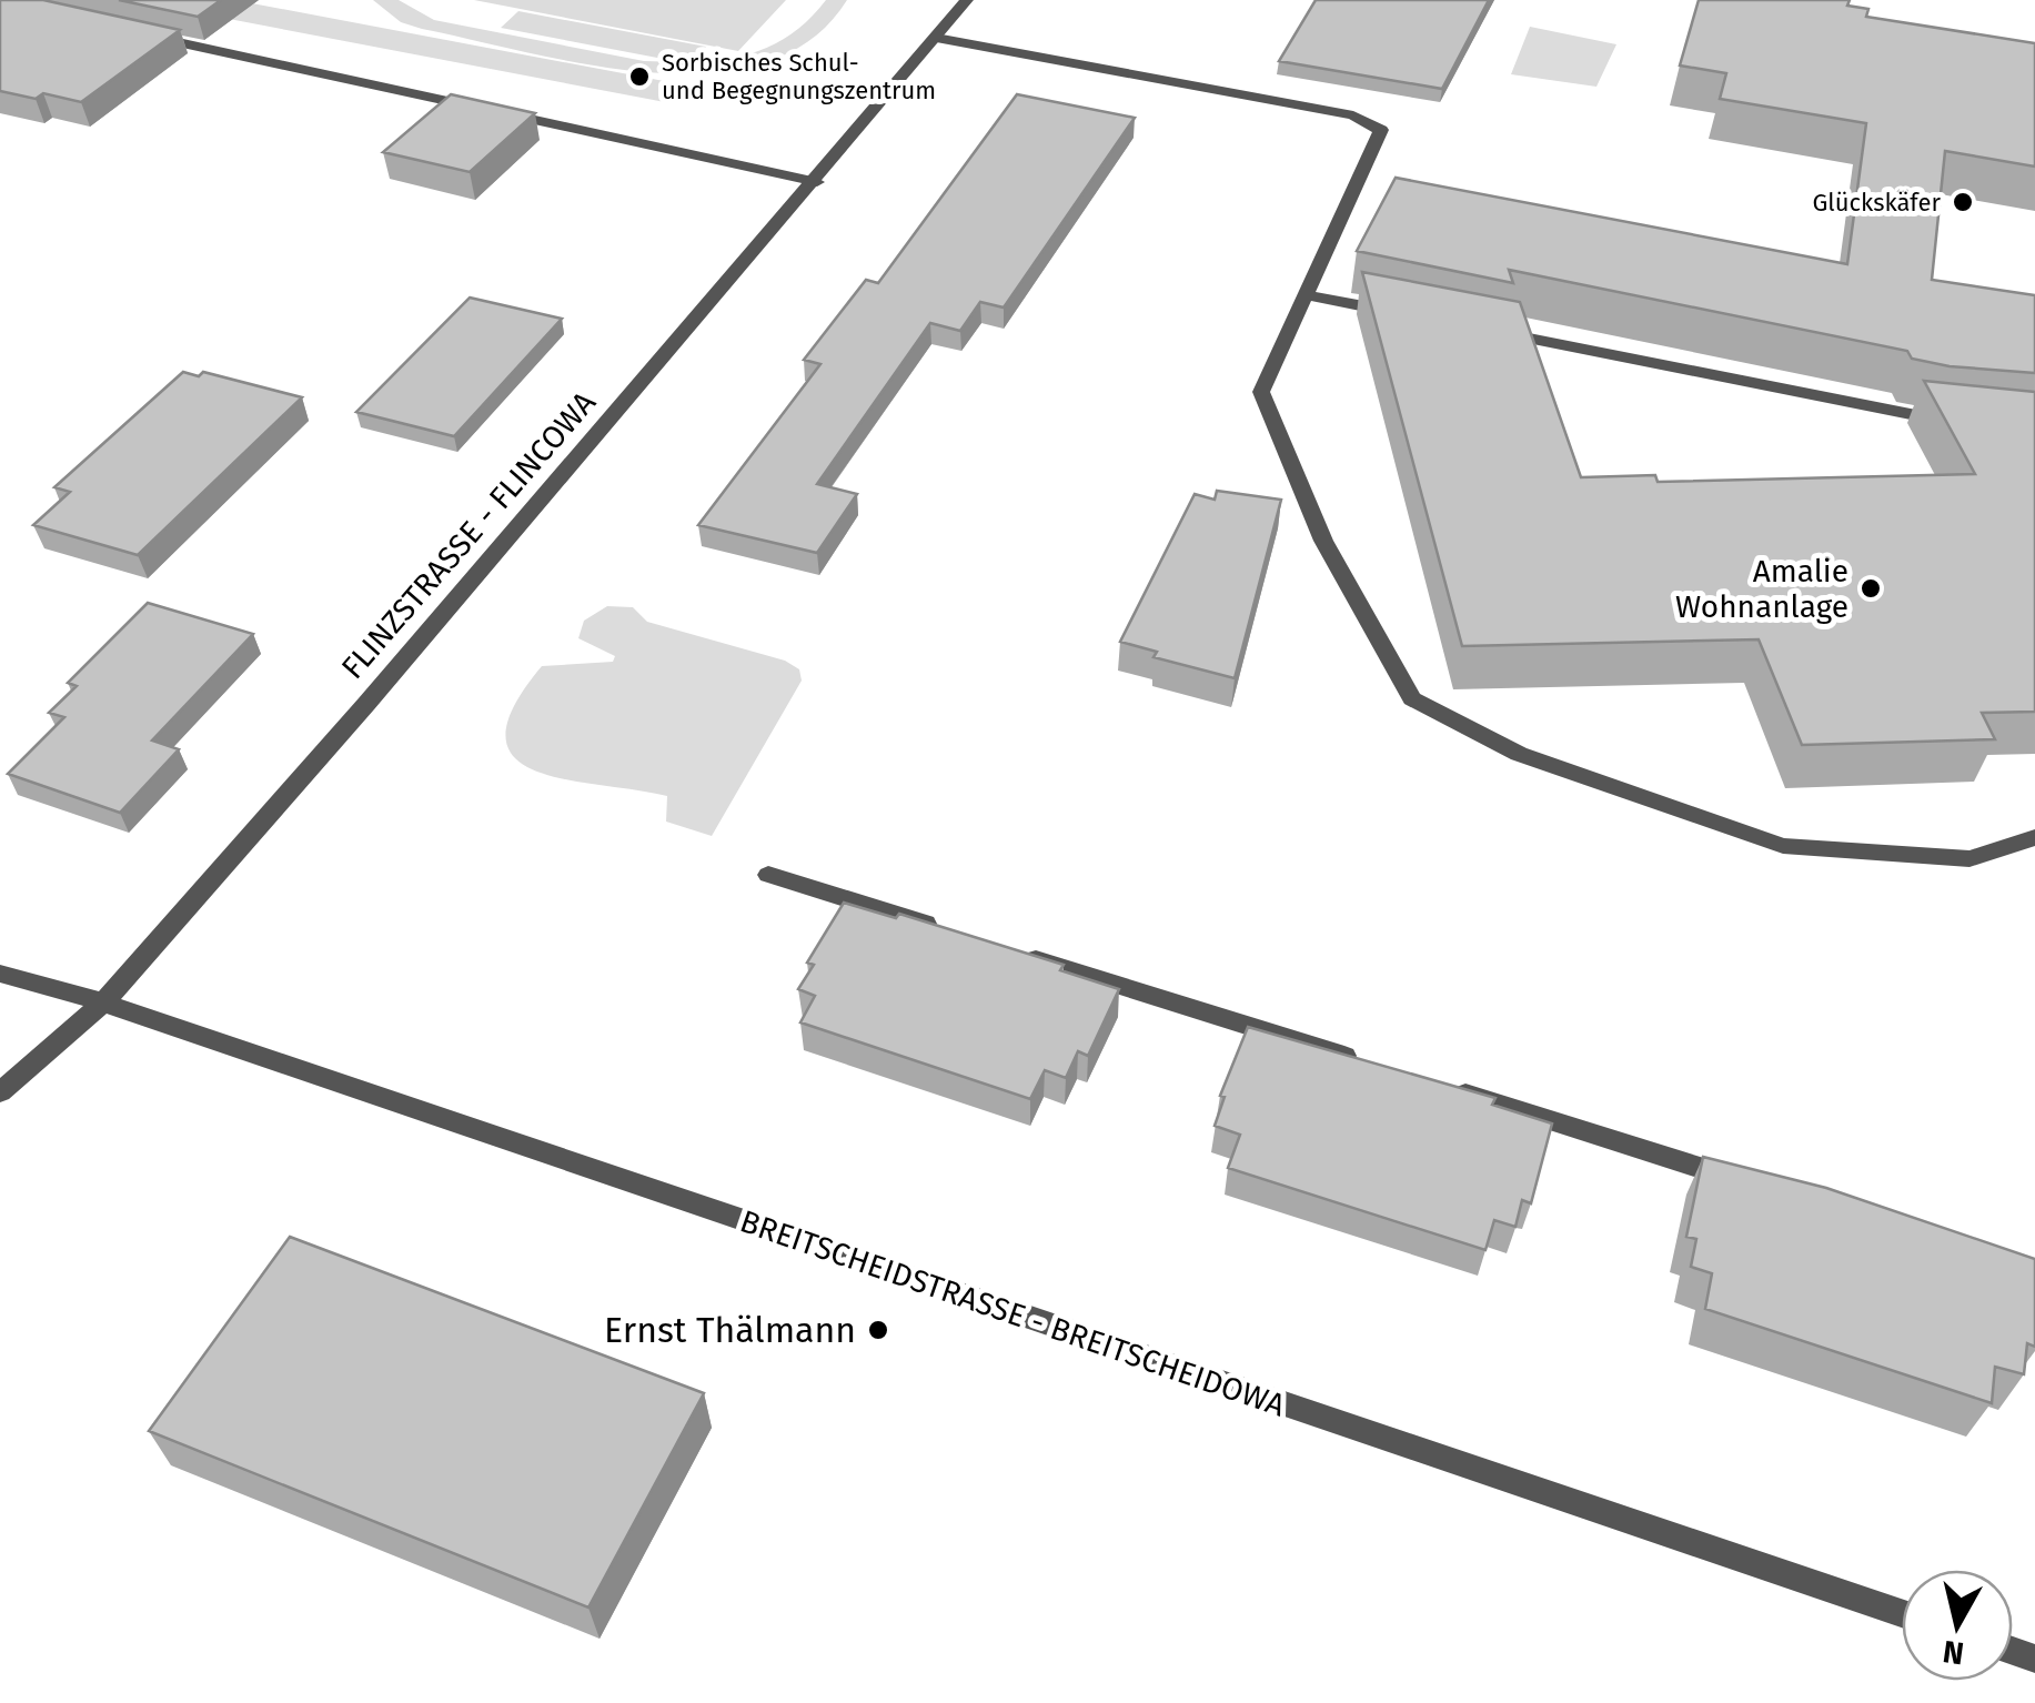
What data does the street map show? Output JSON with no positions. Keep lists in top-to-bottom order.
{
  "streets": {
    "street": ["FLINZSTRASSE - FLINCOWA", "BREITSCHEIDSTRASSE - BREITSCHEIDOWA"]
  },
  "crossings": [
    ["FLINZSTRASSE - FLINCOWA", "BREITSCHEIDSTRASSE - BREITSCHEIDOWA"]
  ],
  "places": [
    "Sorbisches Schul- und Begegnungszentrum",
    "Glückskäfer",
    "Amalie Wohnanlage",
    "Ernst Thälmann"
  ],
  "north": "bottom"
}
